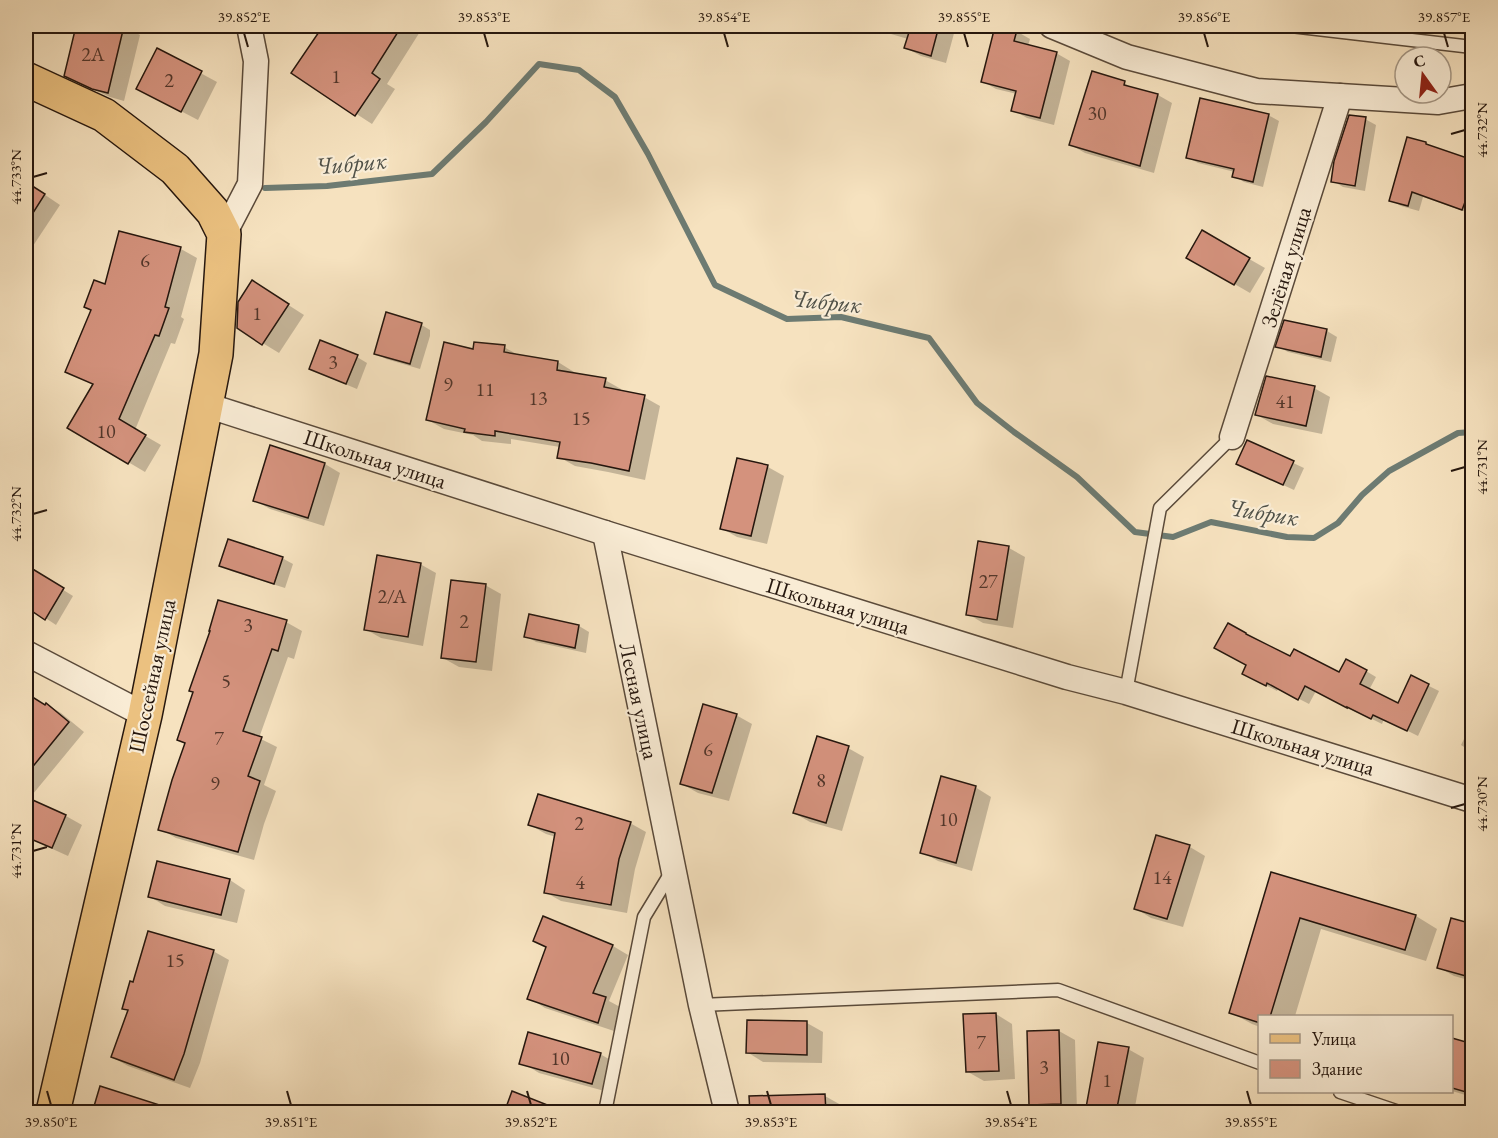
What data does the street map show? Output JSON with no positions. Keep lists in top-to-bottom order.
{
  "streets": {
    "main road": ["Шоссейная улица"],
    "street": ["Зелёная улица", "Школьная улица", "Лесная улица"]
  },
  "crossings": [
    ["Школьная улица", "Шоссейная улица"],
    ["Школьная улица", "Лесная улица"]
  ],
  "water": ["Чибрик"],
  "house_numbers": [
    "2А",
    "1",
    "2",
    "30",
    "6",
    "1",
    "3",
    "9",
    "11",
    "13",
    "41",
    "15",
    "10",
    "27",
    "2/А",
    "2",
    "3",
    "5",
    "7",
    "6",
    "8",
    "9",
    "10",
    "2",
    "14",
    "4",
    "15",
    "7",
    "10",
    "3",
    "1"
  ],
  "legend": ["Улица", "Здание"],
  "north": "top",
  "coordinates": [
    "39.852°E",
    "39.853°E",
    "39.854°E",
    "39.855°E",
    "39.856°E",
    "39.857°E",
    "44.732°N",
    "44.733°N",
    "44.731°N",
    "44.730°N",
    "39.850°E",
    "39.851°E"
  ]
}
